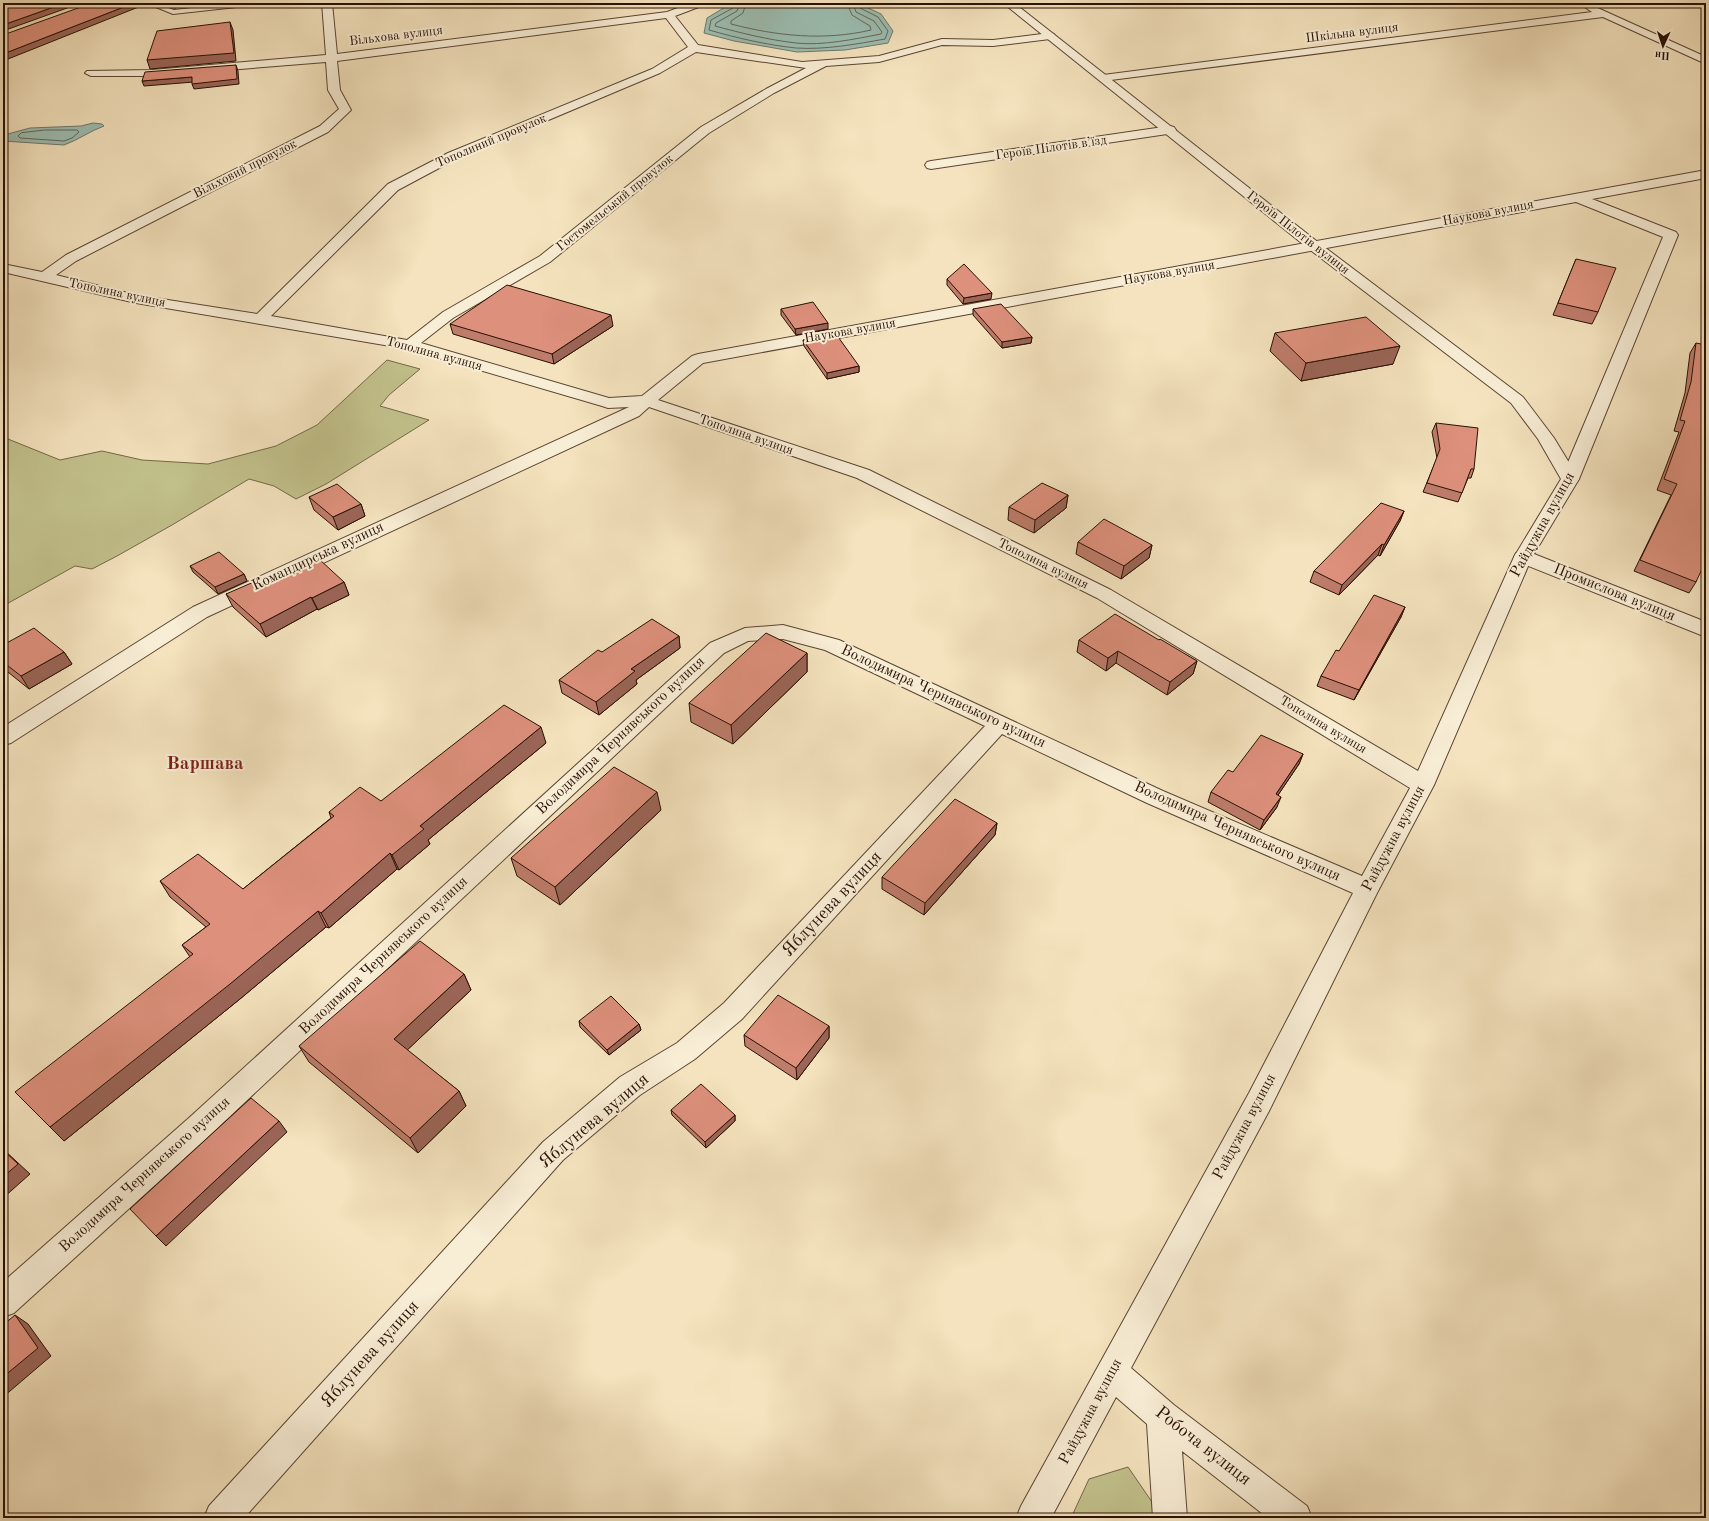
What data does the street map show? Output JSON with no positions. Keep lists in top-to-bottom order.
{
  "streets": {
    "street": [
      "Шкільна вулиця",
      "Вільхова вулиця",
      "Тополиний провулок",
      "Героїв Пілотів в’їзд",
      "Вільховий провулок",
      "Гостомельський провулок",
      "Наукова вулиця",
      "Героїв Пілотів вулиця",
      "Тополина вулиця",
      "Райдужна вулиця",
      "Командирська вулиця",
      "Промислова вулиця",
      "Володимира Чернявського вулиця",
      "Яблунева вулиця",
      "Робоча вулиця"
    ]
  },
  "crossings": [
    ["Шкільна вулиця", "Героїв Пілотів вулиця"],
    ["Вільхова вулиця", "Вільховий провулок"],
    ["Тополиний провулок", "Тополина вулиця"],
    ["Героїв Пілотів в’їзд", "Героїв Пілотів вулиця"],
    ["Вільховий провулок", "Тополина вулиця"],
    ["Гостомельський провулок", "Тополина вулиця"],
    ["Наукова вулиця", "Героїв Пілотів вулиця"],
    ["Наукова вулиця", "Тополина вулиця"],
    ["Наукова вулиця", "Райдужна вулиця"],
    ["Наукова вулиця", "Командирська вулиця"],
    ["Героїв Пілотів вулиця", "Райдужна вулиця"],
    ["Тополина вулиця", "Райдужна вулиця"],
    ["Тополина вулиця", "Командирська вулиця"],
    ["Райдужна вулиця", "Промислова вулиця"],
    ["Райдужна вулиця", "Володимира Чернявського вулиця"],
    ["Райдужна вулиця", "Робоча вулиця"],
    ["Володимира Чернявського вулиця", "Яблунева вулиця"]
  ],
  "districts": ["Варшава"],
  "north": "bottom"
}
